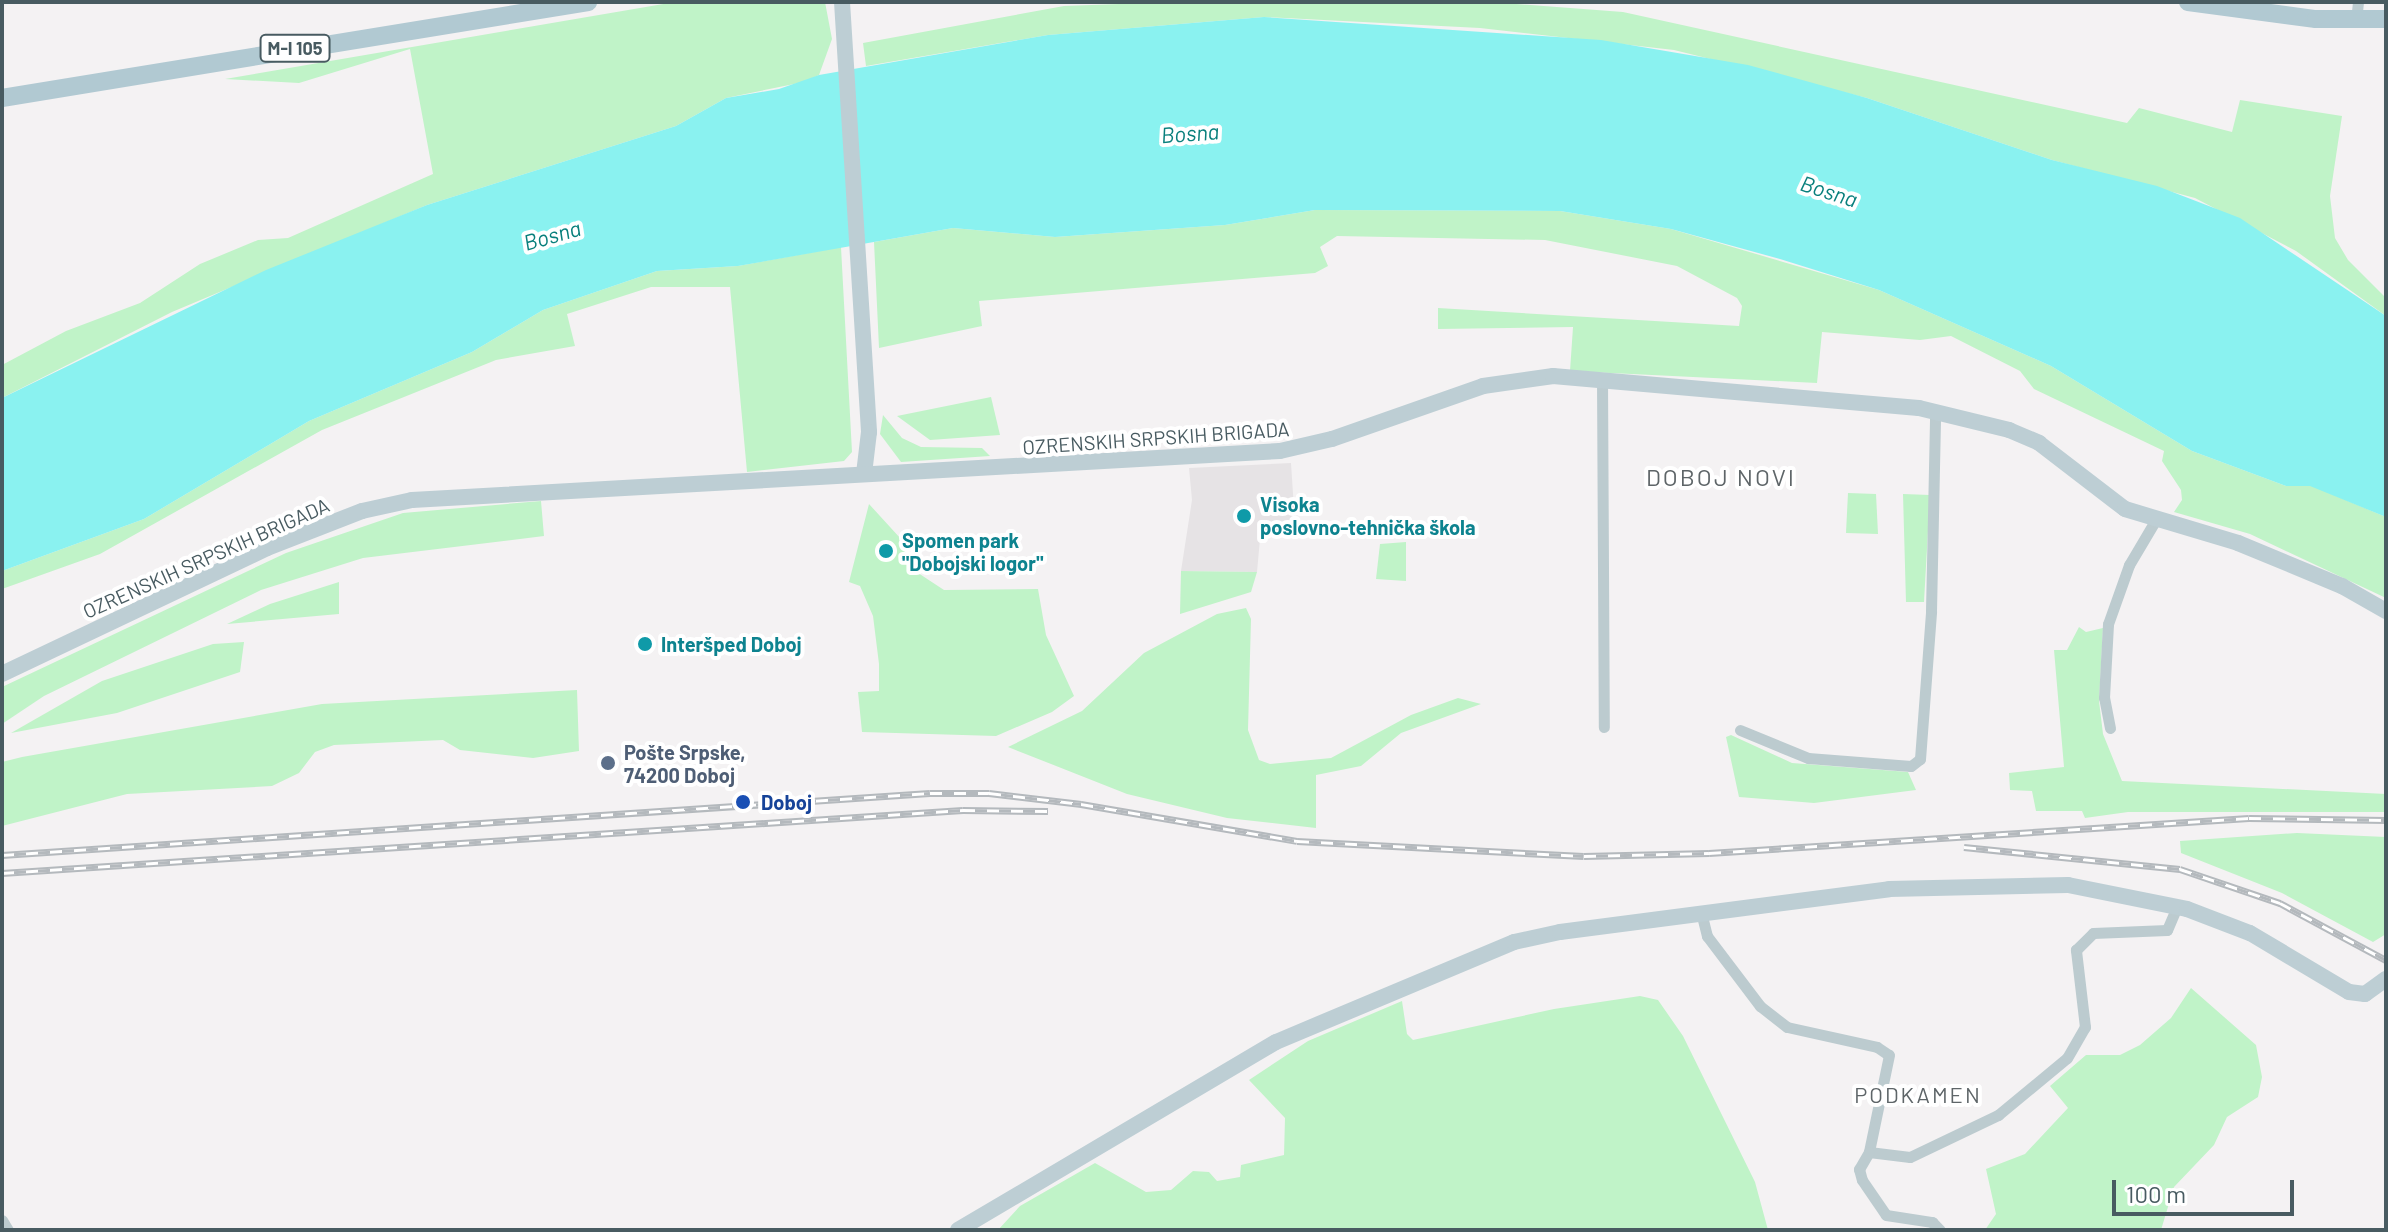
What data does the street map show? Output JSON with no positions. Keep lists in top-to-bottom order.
{
  "streets": {
    "main road": ["M-I 105", "OZRENSKIH SRPSKIH BRIGADA"]
  },
  "districts": ["DOBOJ NOVI", "PODKAMEN"],
  "water": ["Bosna"],
  "places": [
    "Visoka poslovno-tehnička škola",
    "Spomen park \"Dobojski logor\"",
    "Interšped Doboj",
    "Pošte Srpske, 74200 Doboj",
    "Doboj"
  ],
  "scale_bar": "100 m"
}
